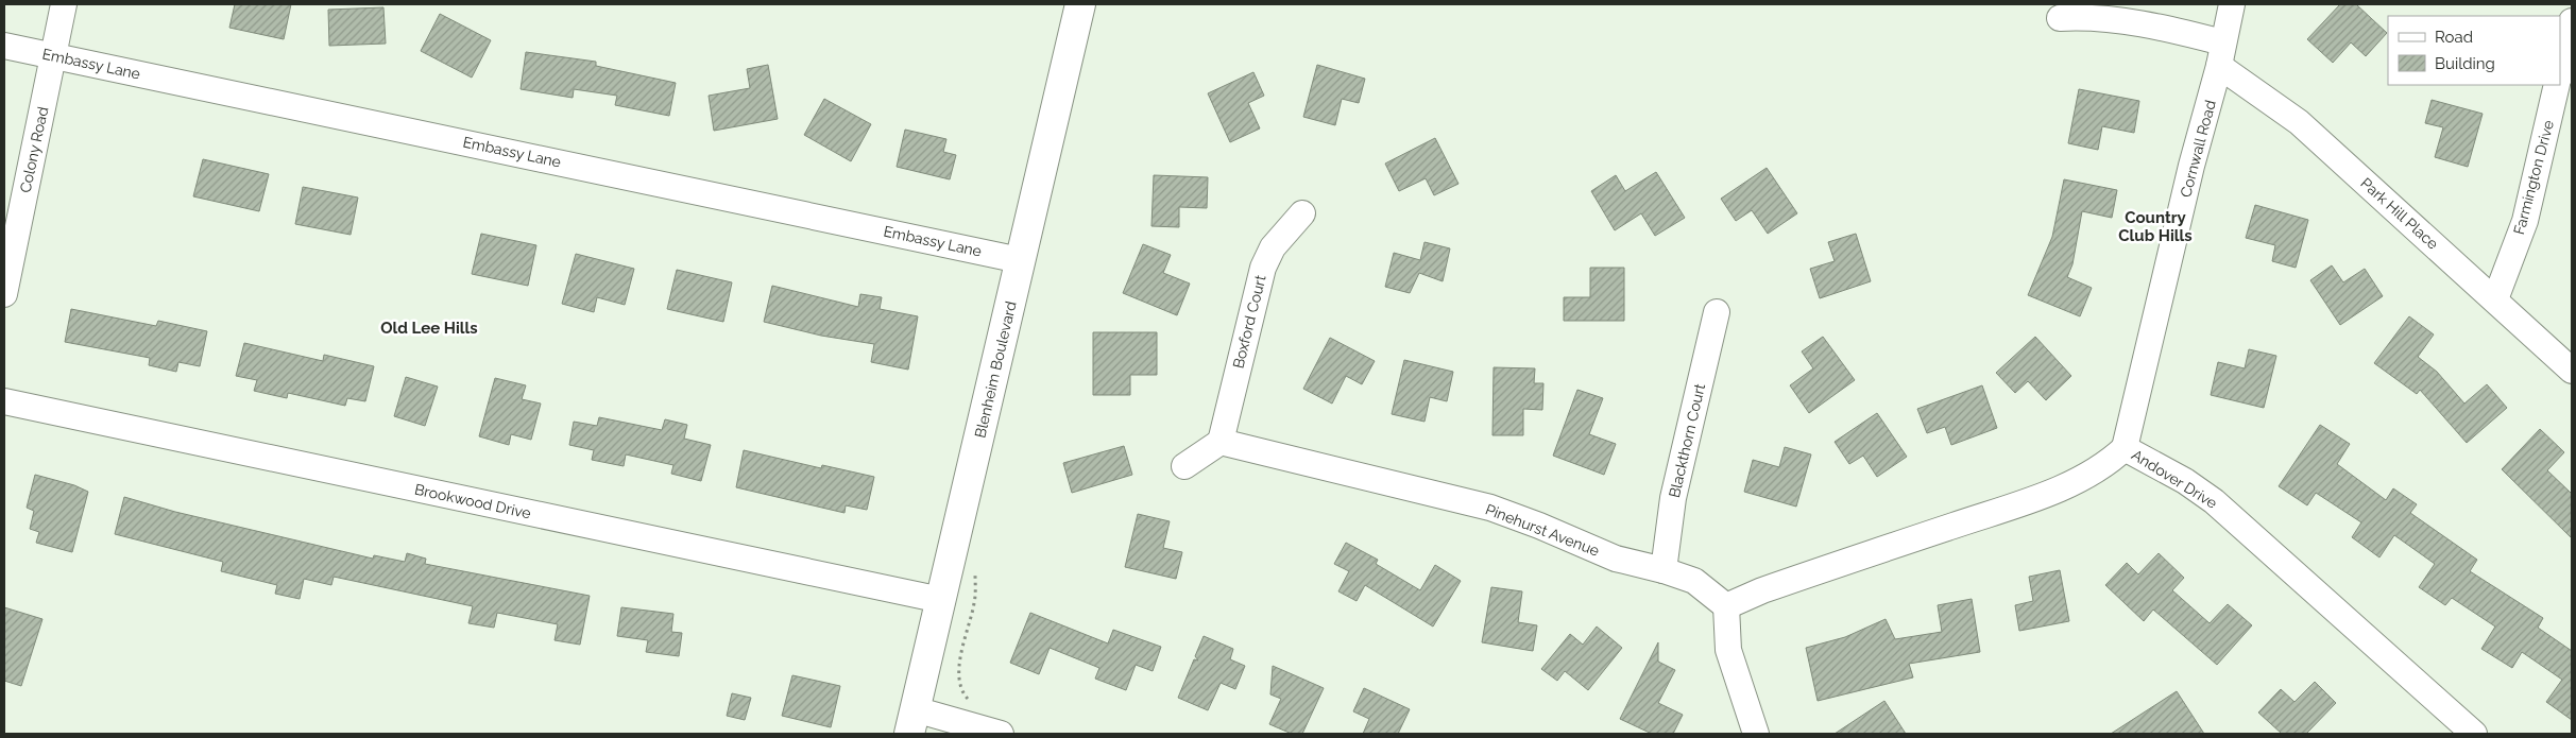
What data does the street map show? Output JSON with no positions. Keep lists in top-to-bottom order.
{
  "streets": {
    "main road": ["Blenheim Boulevard"],
    "street": [
      "Embassy Lane",
      "Cornwall Road",
      "Colony Road",
      "Farmington Drive",
      "Park Hill Place",
      "Boxford Court",
      "Blackthorn Court",
      "Andover Drive",
      "Brookwood Drive",
      "Pinehurst Avenue"
    ]
  },
  "crossings": [
    ["Embassy Lane", "Colony Road"],
    ["Embassy Lane", "Blenheim Boulevard"],
    ["Cornwall Road", "Park Hill Place"],
    ["Cornwall Road", "Andover Drive"],
    ["Farmington Drive", "Park Hill Place"],
    ["Boxford Court", "Pinehurst Avenue"],
    ["Blenheim Boulevard", "Brookwood Drive"],
    ["Blackthorn Court", "Pinehurst Avenue"],
    ["Andover Drive", "Pinehurst Avenue"]
  ],
  "districts": ["Country Club Hills", "Old Lee Hills"],
  "legend": ["Road", "Building"]
}
